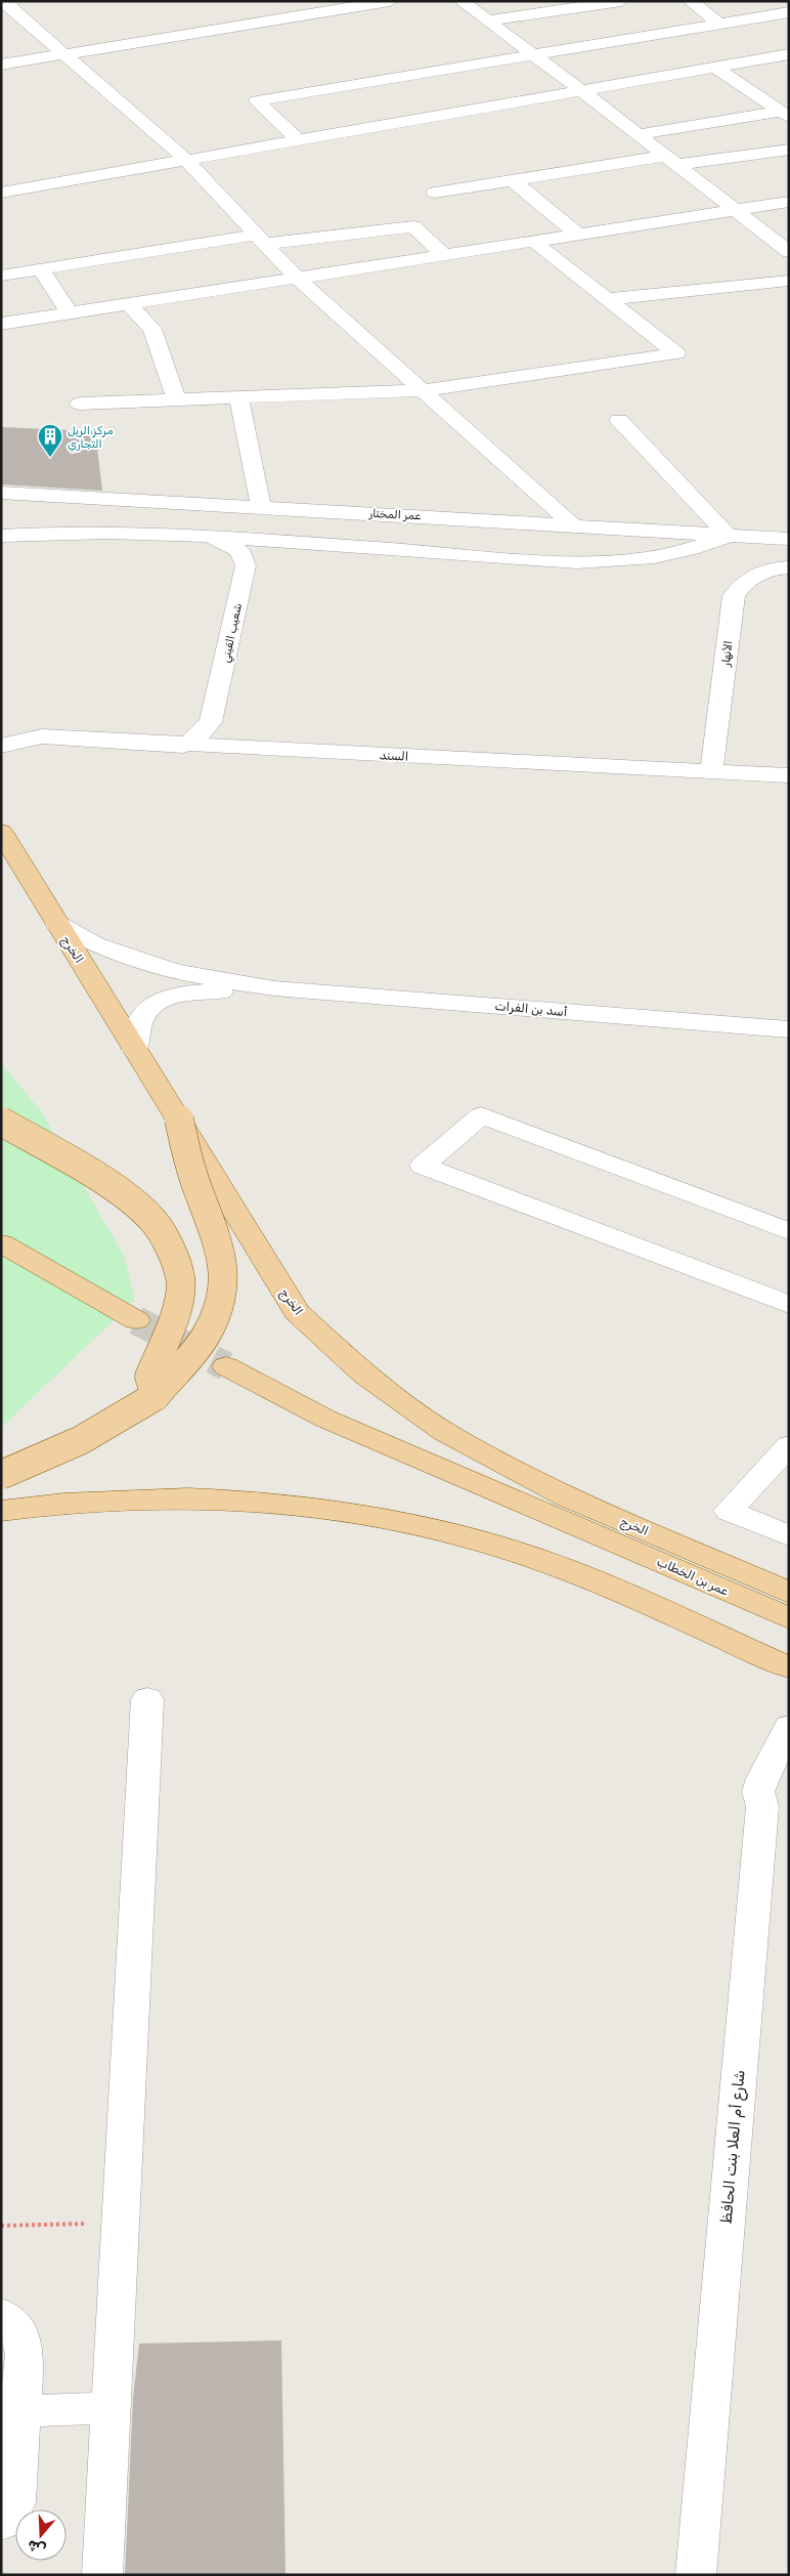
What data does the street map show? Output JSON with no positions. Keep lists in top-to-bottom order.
{
  "streets": {
    "main road": ["الخرج", "عمر بن الخطاب"],
    "street": [
      "عمر المختار",
      "شعيب القيني",
      "الأنهار",
      "السند",
      "أسد بن الفرات",
      "شارع أم العلا بنت الحافظ"
    ]
  },
  "crossings": [
    ["شعيب القيني", "السند"],
    ["الأنهار", "السند"],
    ["الخرج", "أسد بن الفرات"]
  ],
  "places": {
    "building": ["مركز الريل التجاري"]
  },
  "north": "bottom"
}
